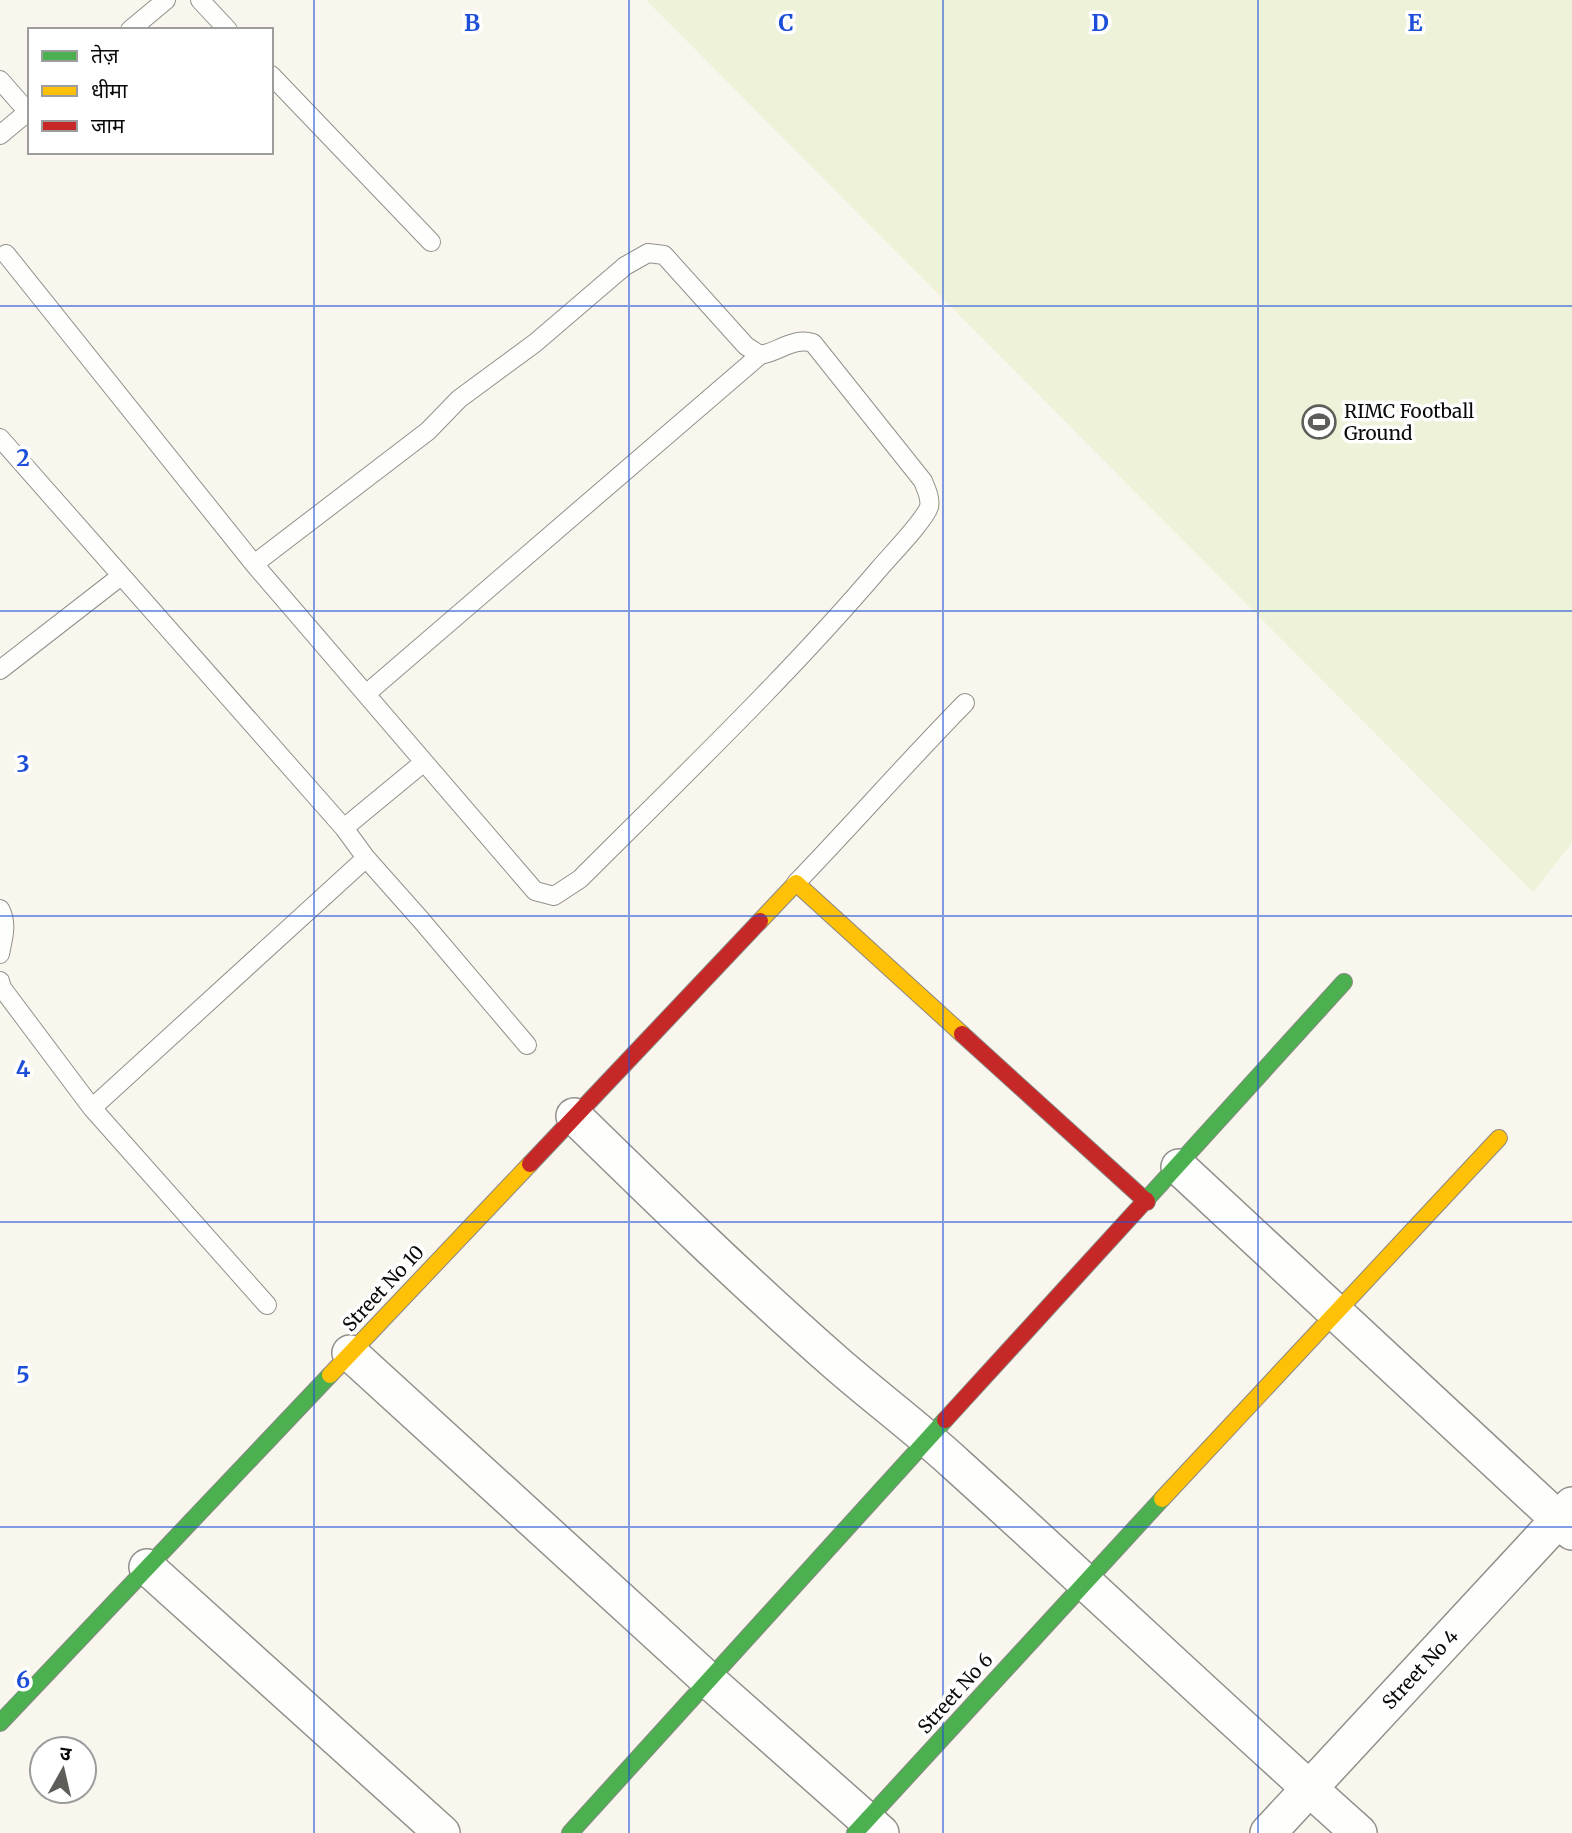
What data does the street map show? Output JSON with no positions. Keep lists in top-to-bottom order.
{
  "streets": {
    "street": ["Street No 10", "Street No 4", "Street No 6"]
  },
  "places": {
    "sports": ["RIMC Football Ground"]
  },
  "legend": ["तेज़", "धीमा", "जाम"],
  "north": "top",
  "grid": {
    "columns": [
      "B",
      "C",
      "D",
      "E"
    ],
    "rows": [
      "2",
      "3",
      "4",
      "5",
      "6"
    ]
  }
}
